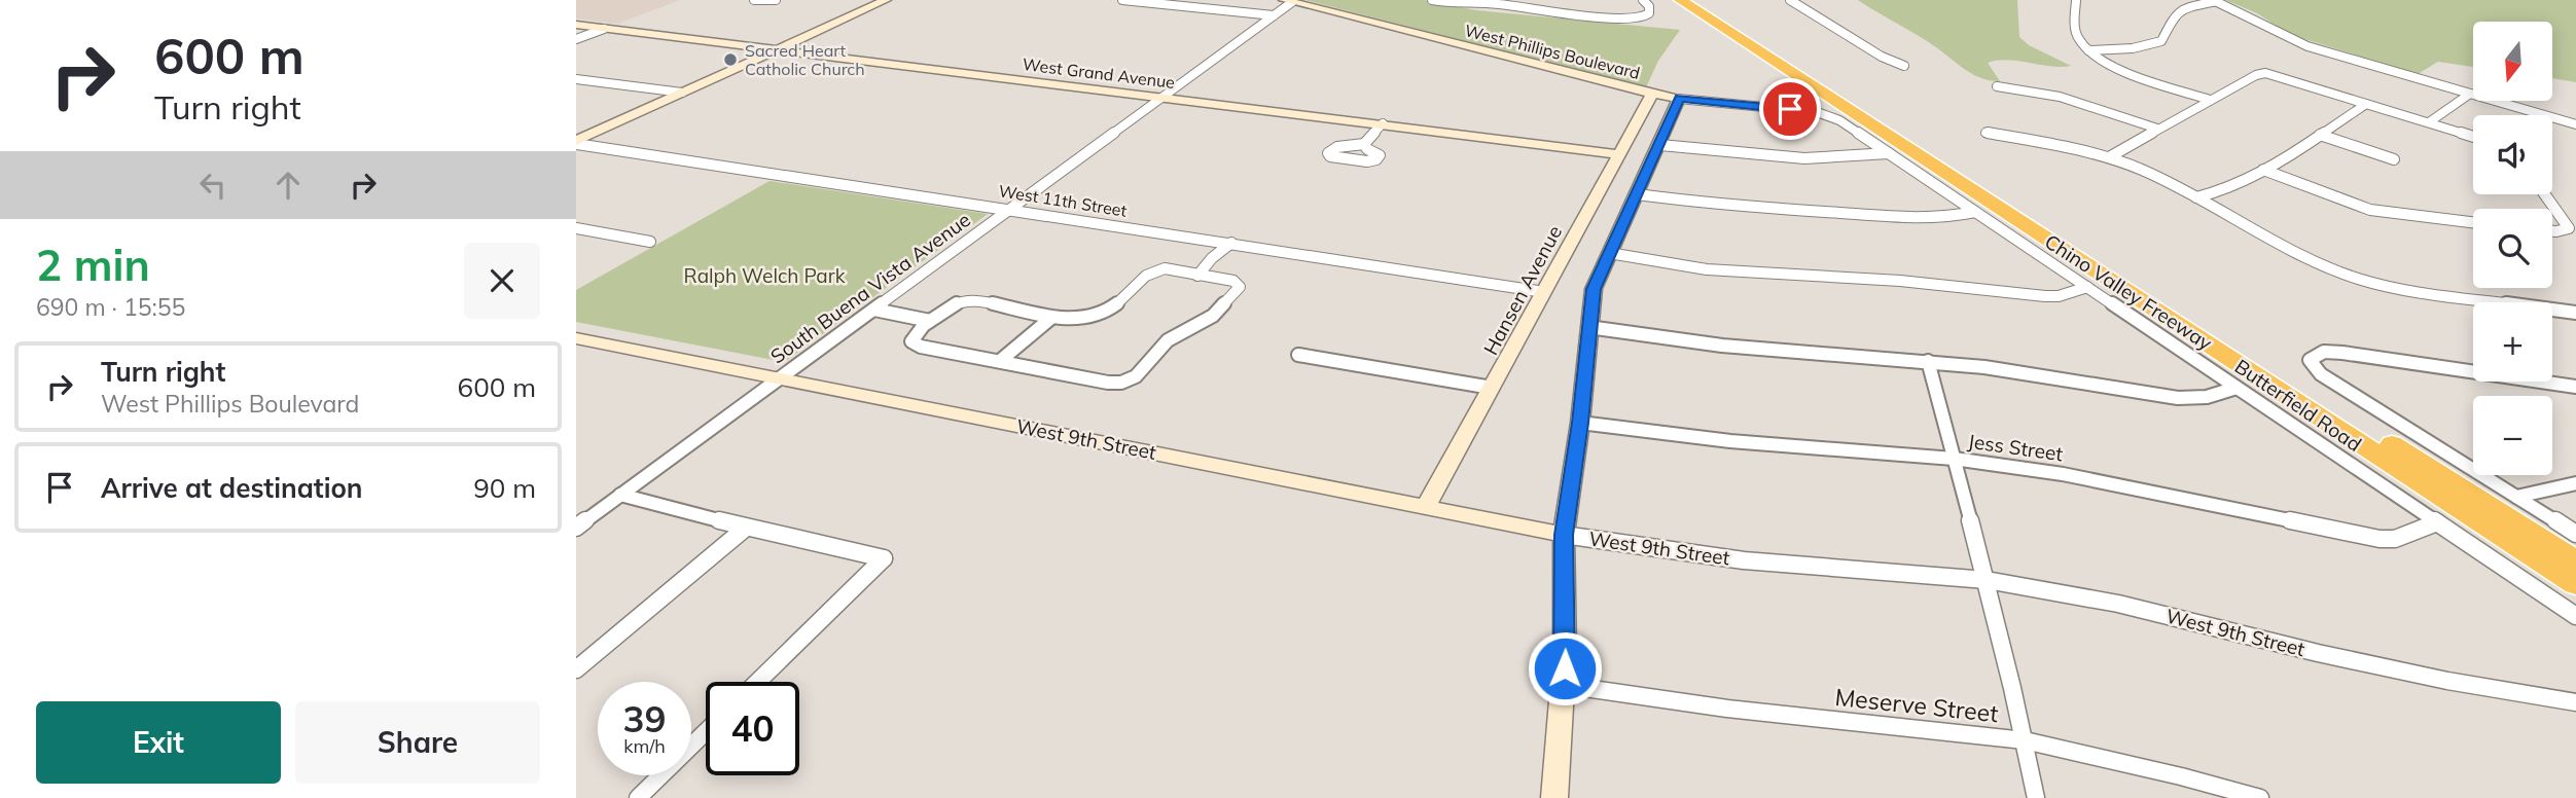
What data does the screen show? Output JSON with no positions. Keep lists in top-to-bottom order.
{
  "streets": {
    "highway": ["Chino Valley Freeway"],
    "street": [
      "West Phillips Boulevard",
      "West Grand Avenue",
      "West 11th Street",
      "South Buena Vista Avenue",
      "Hansen Avenue",
      "Butterfield Road",
      "West 9th Street",
      "Jess Street",
      "Meserve Street"
    ]
  },
  "crossings": [
    ["West Phillips Boulevard", "South Buena Vista Avenue"],
    ["West Phillips Boulevard", "Hansen Avenue"],
    ["West Phillips Boulevard", "Butterfield Road"],
    ["West Grand Avenue", "South Buena Vista Avenue"],
    ["West Grand Avenue", "Hansen Avenue"],
    ["West 11th Street", "South Buena Vista Avenue"],
    ["West 11th Street", "Hansen Avenue"],
    ["South Buena Vista Avenue", "West 9th Street"],
    ["Hansen Avenue", "West 9th Street"],
    ["Butterfield Road", "Jess Street"]
  ],
  "parks": ["Ralph Welch Park"],
  "places": ["Sacred Heart Catholic Church"],
  "north": "bottom",
  "page": {
    "turn": ["600 m", "Turn right"],
    "map_buttons": ["+", "−"],
    "heading": ["2 min", "690 m · 15:55"],
    "list": [
      {
        "name": "Turn right",
        "note": "West Phillips Boulevard",
        "value": "600 m"
      },
      {
        "name": "Arrive at destination",
        "value": "90 m"
      }
    ],
    "speed": "39 km/h",
    "limit": "40",
    "buttons": ["Exit", "Share"]
  }
}
